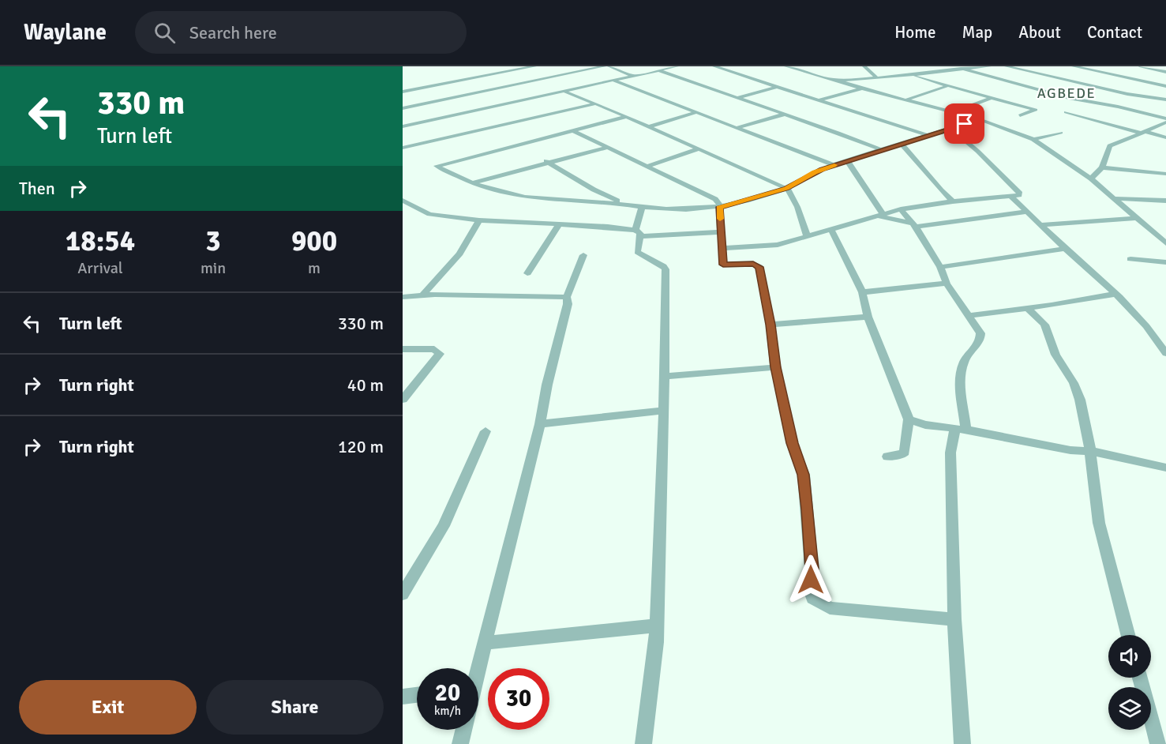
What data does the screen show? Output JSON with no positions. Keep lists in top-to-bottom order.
{
  "districts": ["AGBEDE"],
  "page": {
    "header": "Waylane",
    "search": "Search here",
    "nav": [
      "Home",
      "Map",
      "About",
      "Contact"
    ],
    "turn": ["330 m", "Turn left"],
    "then": "Then",
    "eta": [
      "18:54",
      "Arrival",
      "3",
      "min",
      "900",
      "m"
    ],
    "list": [
      {
        "name": "Turn left",
        "value": "330 m"
      },
      {
        "name": "Turn right",
        "value": "40 m"
      },
      {
        "name": "Turn right",
        "value": "120 m"
      }
    ],
    "speed": "20 km/h",
    "limit": "30",
    "buttons": ["Exit", "Share"]
  }
}
